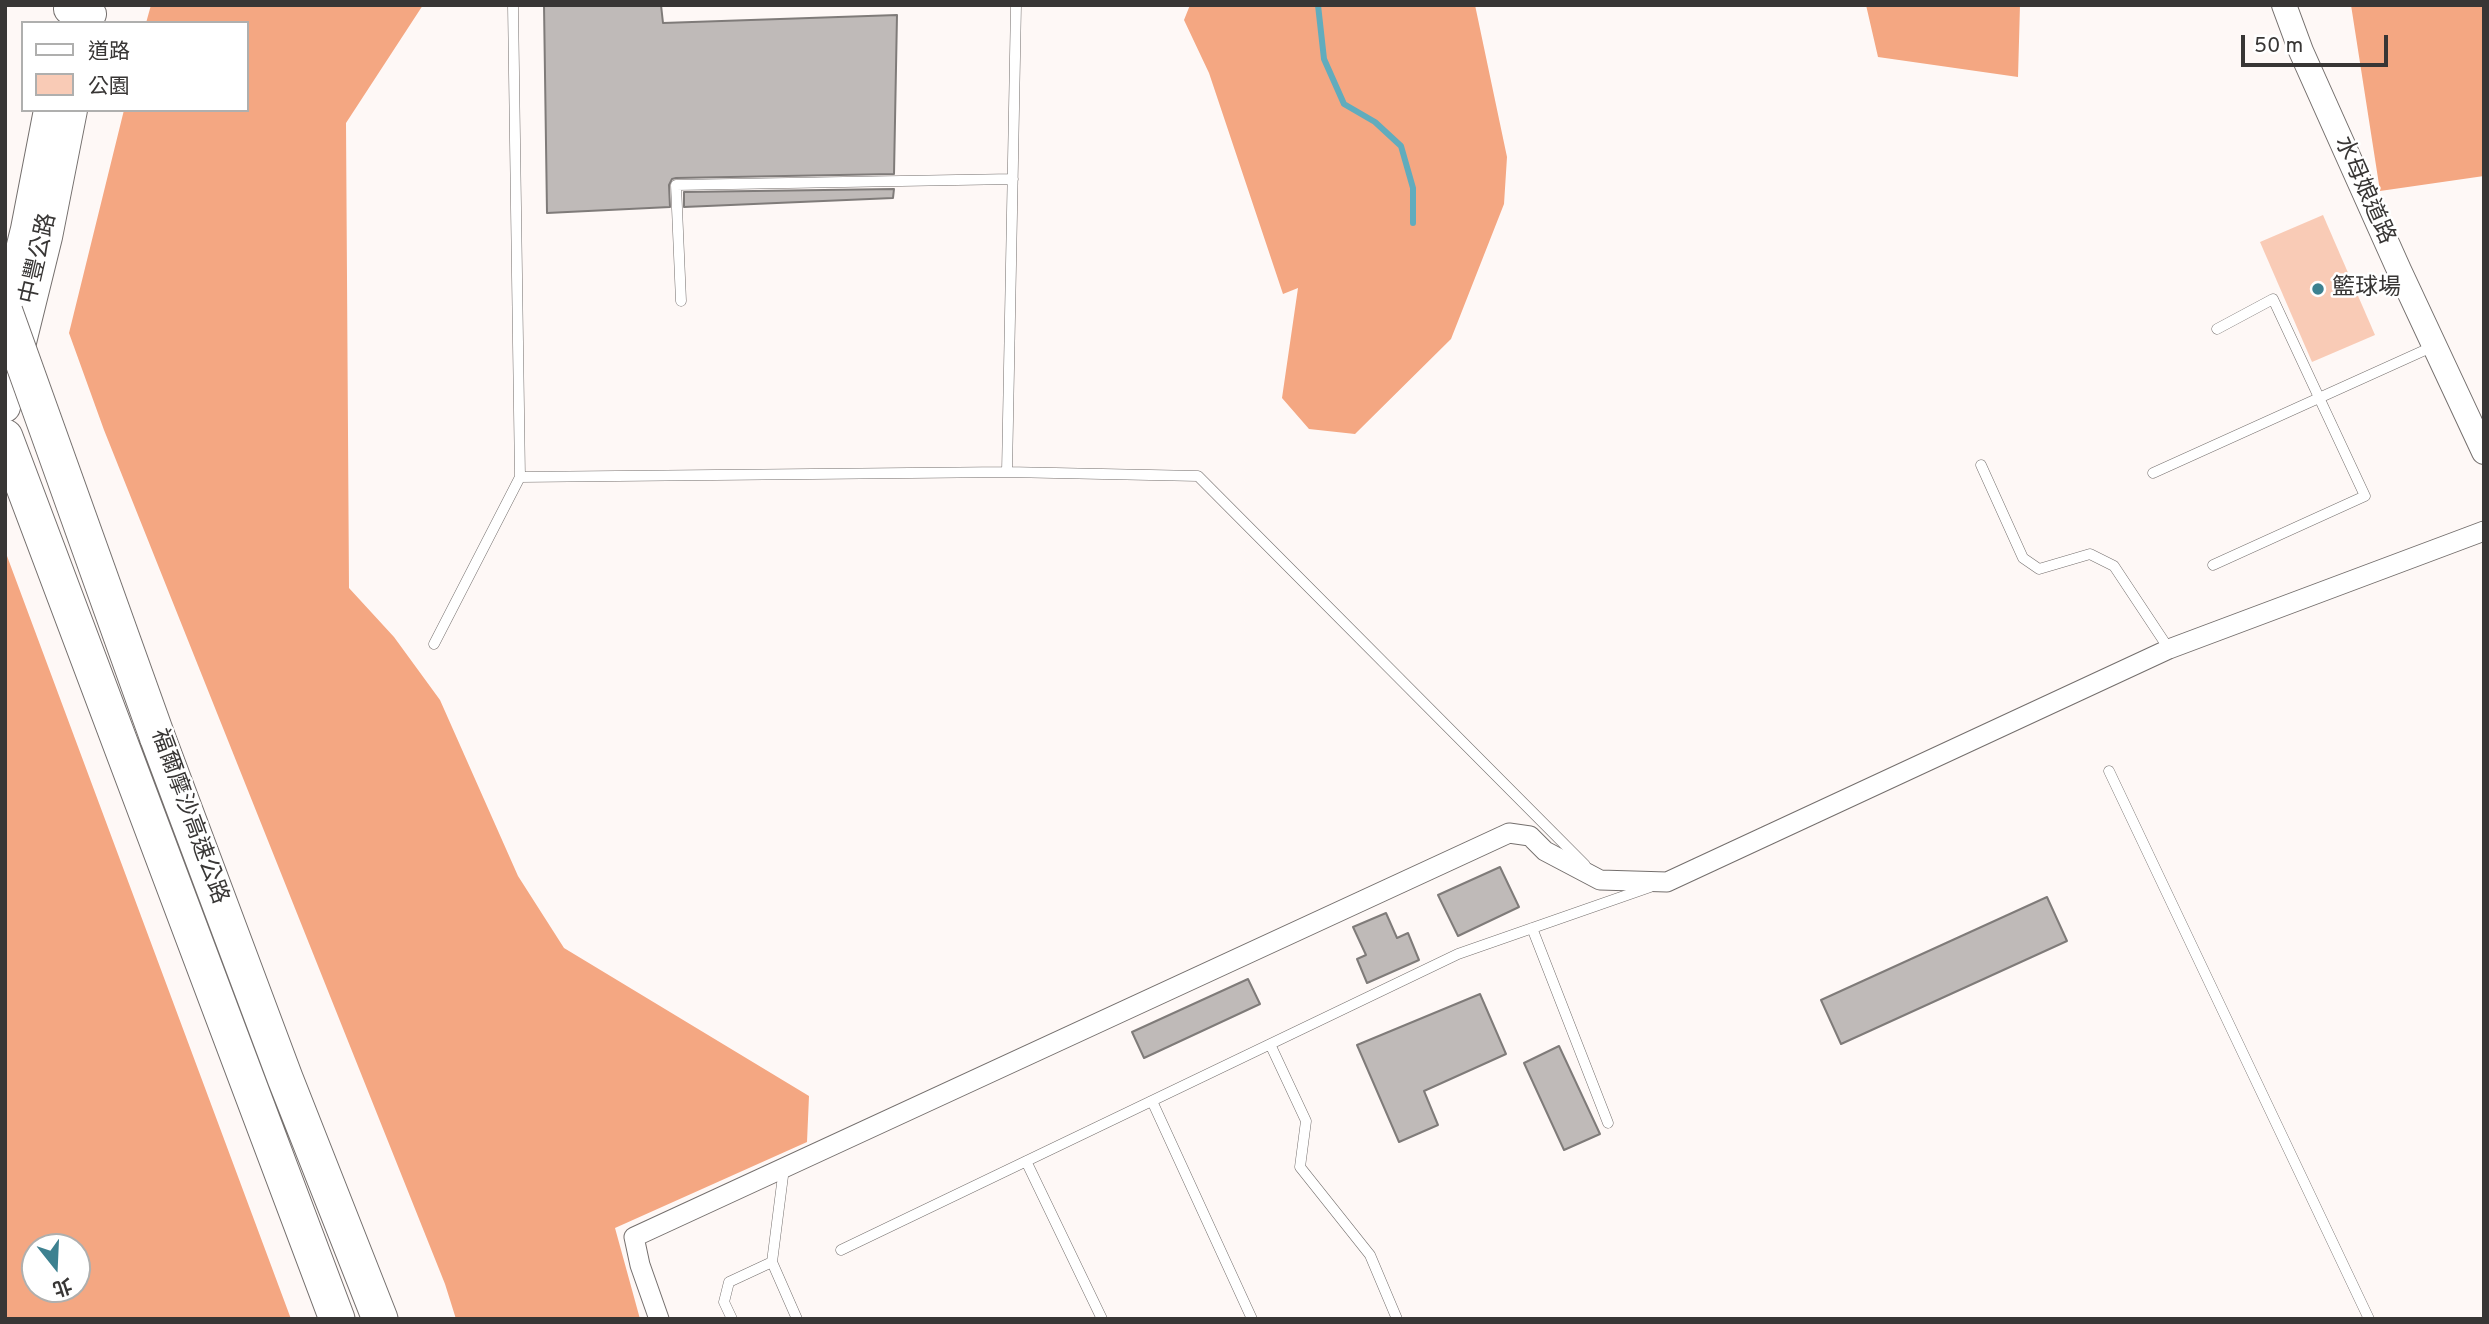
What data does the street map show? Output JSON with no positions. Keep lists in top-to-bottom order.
{
  "streets": {
    "highway": ["福爾摩沙高速公路"],
    "main road": ["中豐公路"],
    "street": ["水母娘道路"]
  },
  "crossings": [
    ["中豐公路", "福爾摩沙高速公路"]
  ],
  "places": ["籃球場"],
  "legend": ["道路", "公園"],
  "scale_bar": "50 m",
  "north": "bottom"
}
